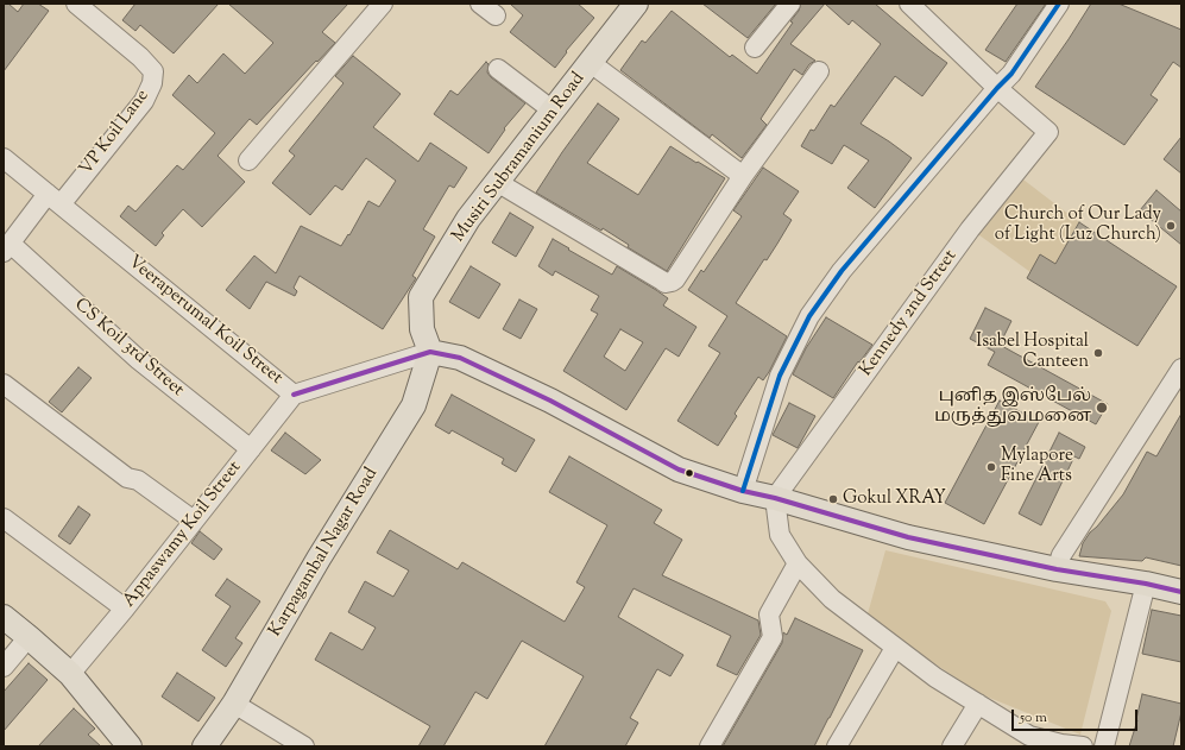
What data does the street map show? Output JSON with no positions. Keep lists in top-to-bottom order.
{
  "streets": {
    "main road": ["Musiri Subramanium Road", "Karpagambal Nagar Road"],
    "street": [
      "VP Koil Lane",
      "Kennedy 2nd Street",
      "Veeraperumal Koil Street",
      "CS Koil 3rd Street",
      "Appaswamy Koil Street"
    ]
  },
  "crossings": [
    ["VP Koil Lane", "Veeraperumal Koil Street"],
    ["VP Koil Lane", "CS Koil 3rd Street"],
    ["Musiri Subramanium Road", "Veeraperumal Koil Street"],
    ["Musiri Subramanium Road", "Karpagambal Nagar Road"],
    ["Veeraperumal Koil Street", "Appaswamy Koil Street"],
    ["Veeraperumal Koil Street", "Karpagambal Nagar Road"],
    ["CS Koil 3rd Street", "Appaswamy Koil Street"]
  ],
  "places": [
    "Church of Our Lady of Light (Luz Church)",
    "Isabel Hospital Canteen",
    "புனித இஸ்பேல் மருத்துவமனை",
    "Mylapore Fine Arts",
    "Gokul XRAY"
  ],
  "scale_bar": "50 m"
}
